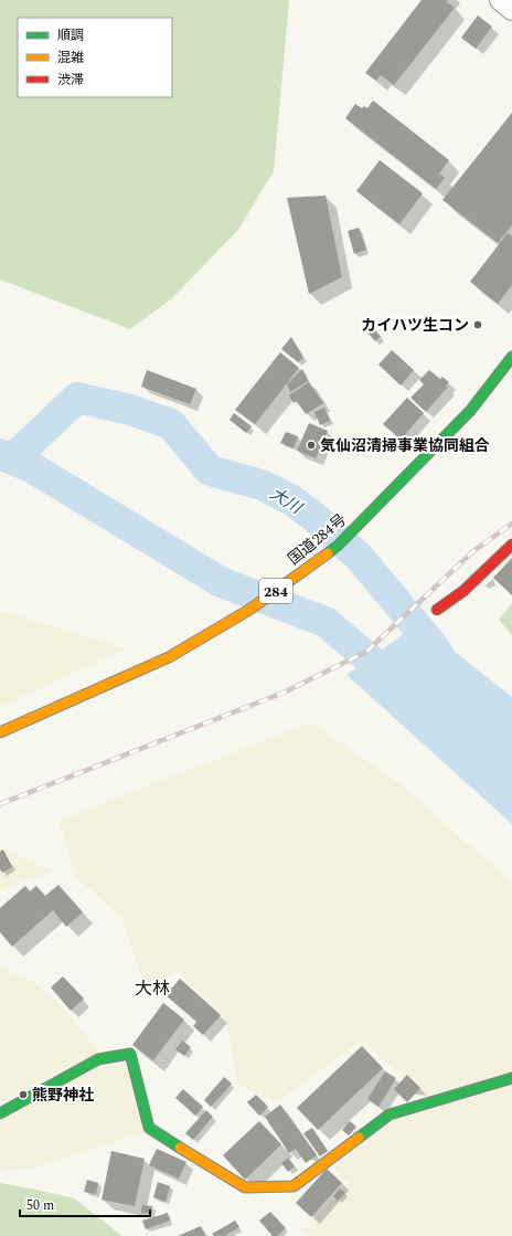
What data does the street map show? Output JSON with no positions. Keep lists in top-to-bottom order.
{
  "streets": {
    "main road": ["国道284号", "284"]
  },
  "districts": ["大林"],
  "water": ["大川"],
  "places": ["カイハツ生コン", "気仙沼清掃事業協同組合", "熊野神社"],
  "legend": ["順調", "混雑", "渋滞"],
  "scale_bar": "50 m"
}
